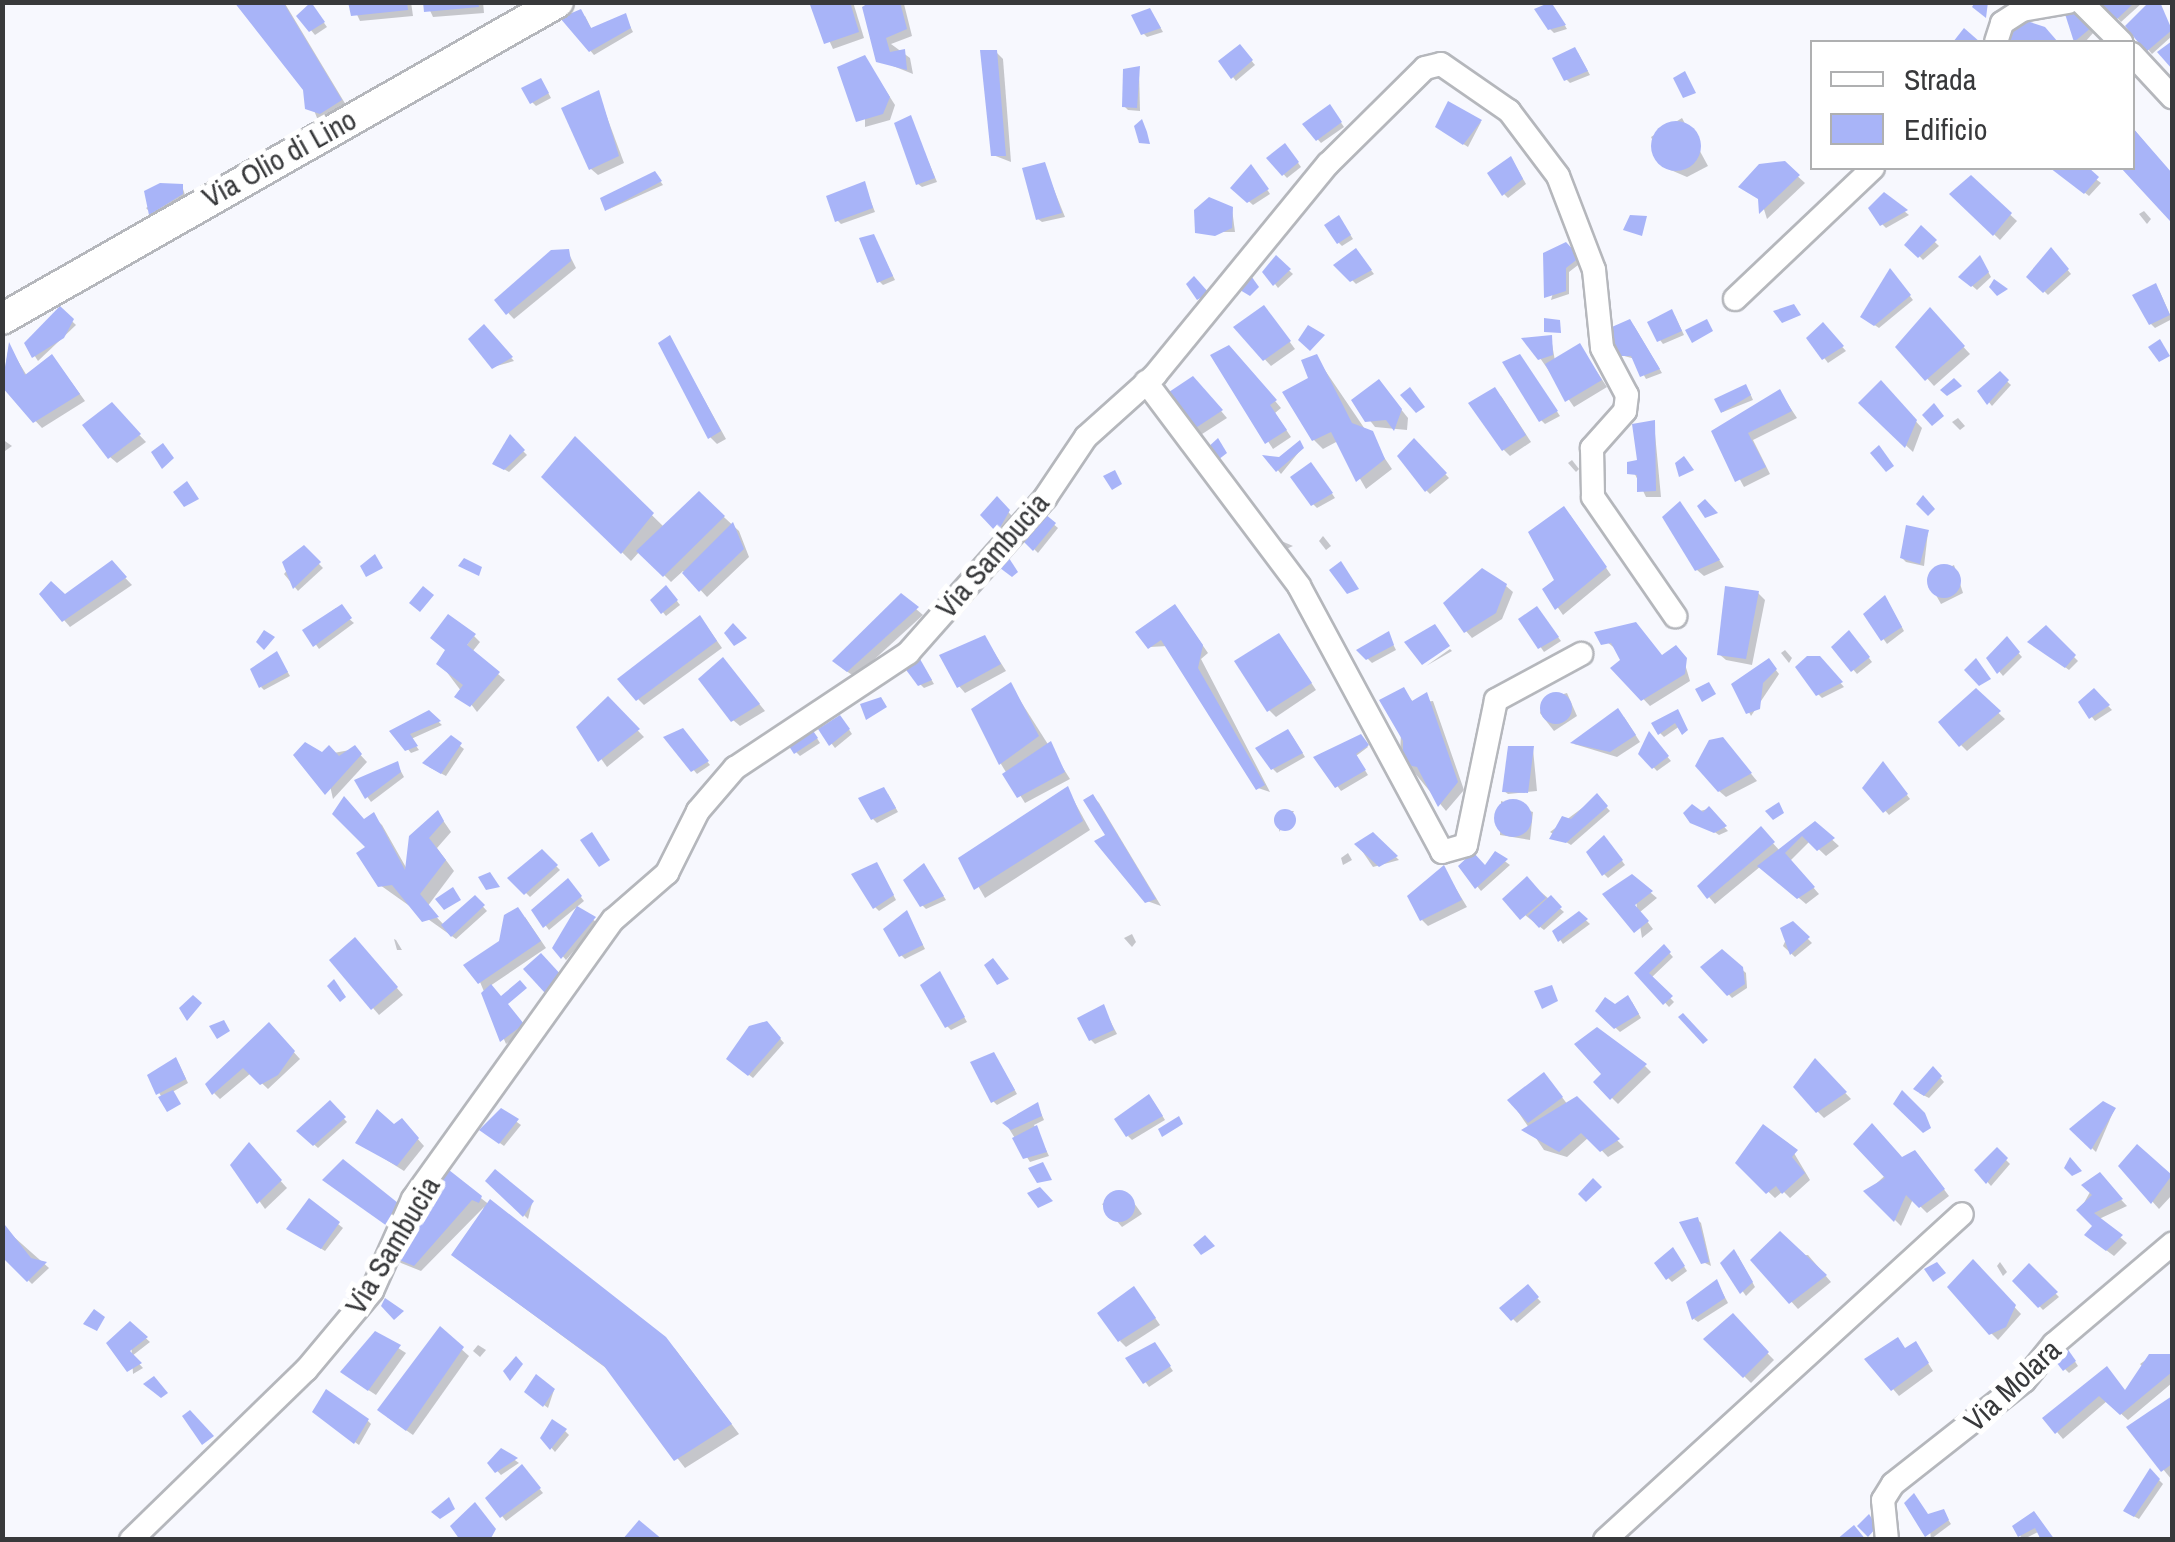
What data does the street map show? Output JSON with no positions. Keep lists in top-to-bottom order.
{
  "streets": {
    "street": ["Via Olio di Lino", "Via Sambucia", "Via Molara"]
  },
  "legend": ["Strada", "Edificio"]
}
